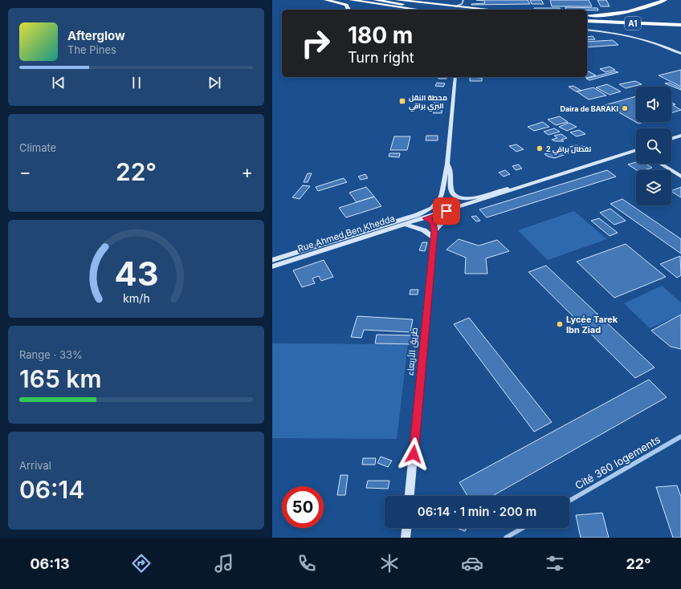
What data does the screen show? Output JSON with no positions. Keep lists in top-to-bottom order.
{
  "streets": {
    "highway": ["A1"],
    "main road": ["Rue Ahmed Ben Khedda", "طريق الأربعاء"],
    "street": ["Cité 360 logements"]
  },
  "places": {
    "transit": ["محطة النقل البري براقي"],
    "other": ["Daira de BARAKI", "نفطال براقي 2", "Lycée Tarek Ibn Ziad"]
  },
  "page": {
    "turn": ["180 m", "Turn right"],
    "song": ["Afterglow", "The Pines"],
    "tile": [
      "Climate",
      ["Range · 33%", "165 km"],
      ["Arrival", "06:14"]
    ],
    "heat": ["−", "22°", "+"],
    "limit": "50",
    "trip": "06:14 · 1 min · 200 m",
    "tabs": ["06:13", "22°"],
    "gauge": ["43", "km/h"]
  }
}
